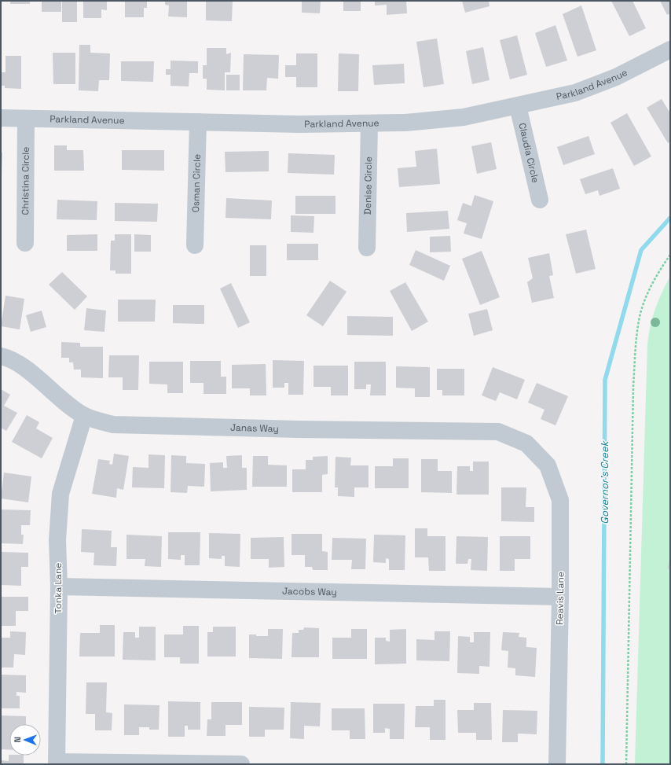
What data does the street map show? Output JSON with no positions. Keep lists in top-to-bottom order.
{
  "streets": {
    "street": [
      "Parkland Avenue",
      "Claudia Circle",
      "Christina Circle",
      "Osman Circle",
      "Denise Circle",
      "Janas Way",
      "Tonka Lane",
      "Jacobs Way",
      "Reavis Lane"
    ]
  },
  "crossings": [
    ["Parkland Avenue", "Claudia Circle"],
    ["Parkland Avenue", "Christina Circle"],
    ["Parkland Avenue", "Osman Circle"],
    ["Parkland Avenue", "Denise Circle"],
    ["Janas Way", "Tonka Lane"],
    ["Janas Way", "Reavis Lane"],
    ["Tonka Lane", "Jacobs Way"],
    ["Jacobs Way", "Reavis Lane"]
  ],
  "water": ["Governor's Creek"],
  "north": "left"
}
